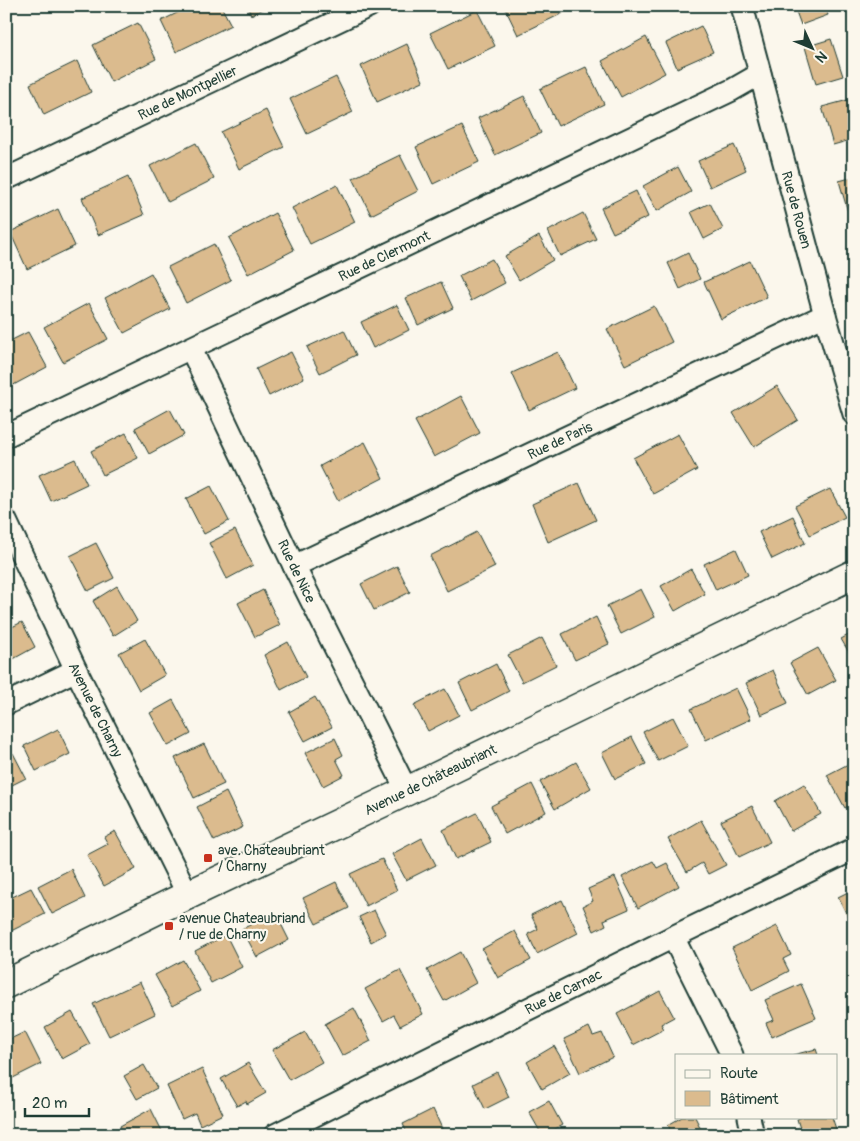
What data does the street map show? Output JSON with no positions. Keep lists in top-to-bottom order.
{
  "streets": {
    "street": [
      "Rue de Montpellier",
      "Rue de Rouen",
      "Rue de Clermont",
      "Rue de Paris",
      "Rue de Nice",
      "Avenue de Charny",
      "Avenue de Châteaubriant",
      "Rue de Carnac"
    ]
  },
  "crossings": [
    ["Rue de Rouen", "Rue de Clermont"],
    ["Rue de Rouen", "Rue de Paris"],
    ["Rue de Clermont", "Rue de Nice"],
    ["Rue de Paris", "Rue de Nice"],
    ["Rue de Nice", "Avenue de Châteaubriant"],
    ["Avenue de Charny", "Avenue de Châteaubriant"]
  ],
  "places": {
    "transit": ["ave. Chateaubriant / Charny", "avenue Chateaubriand / rue de Charny"]
  },
  "legend": ["Route", "Bâtiment"],
  "scale_bar": "20 m",
  "north": "bottom right"
}
